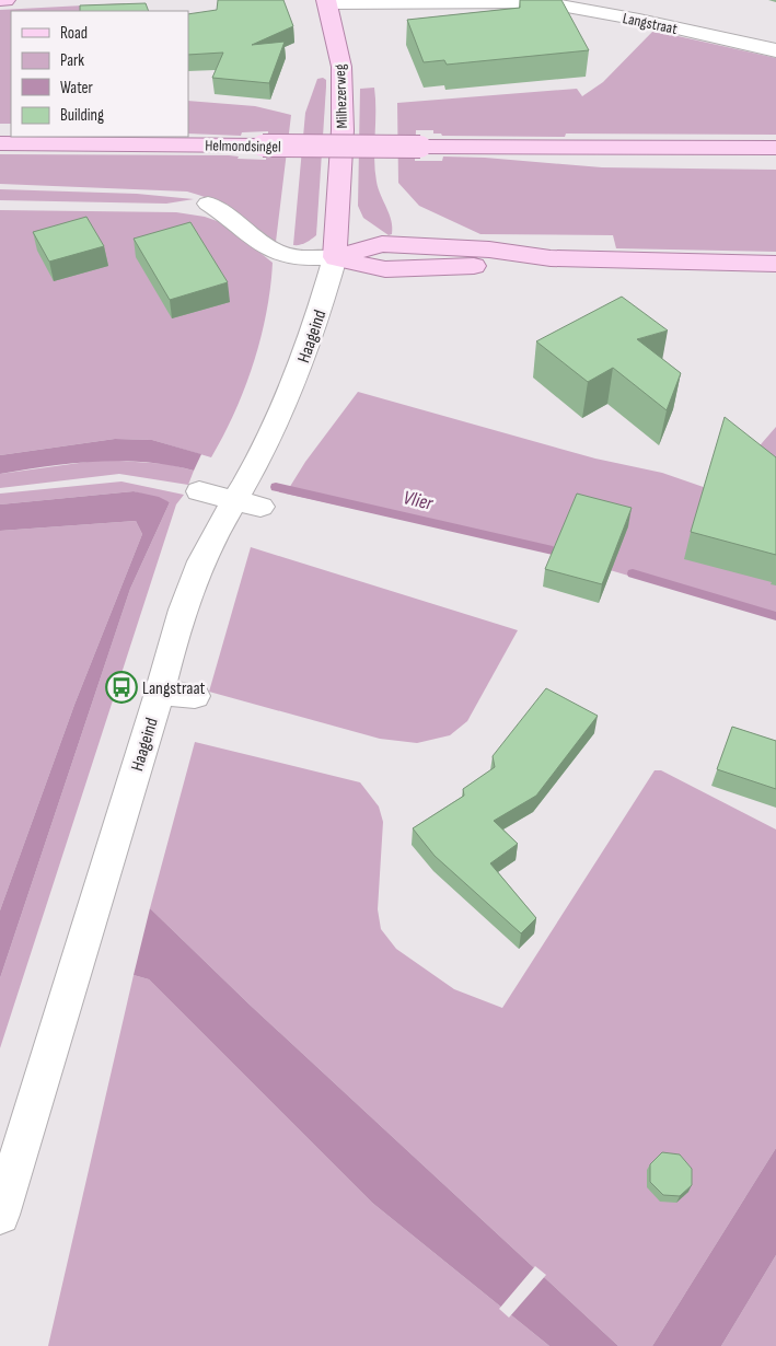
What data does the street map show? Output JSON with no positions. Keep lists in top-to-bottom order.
{
  "streets": {
    "main road": ["Milhezerweg", "Helmondsingel", "Haageind"],
    "street": ["Langstraat"]
  },
  "crossings": [
    ["Langstraat", "Milhezerweg"],
    ["Milhezerweg", "Haageind"]
  ],
  "water": ["Vlier"],
  "places": {
    "bus stop": ["Langstraat"]
  },
  "legend": [
    "Road",
    "Park",
    "Water",
    "Building"
  ]
}
